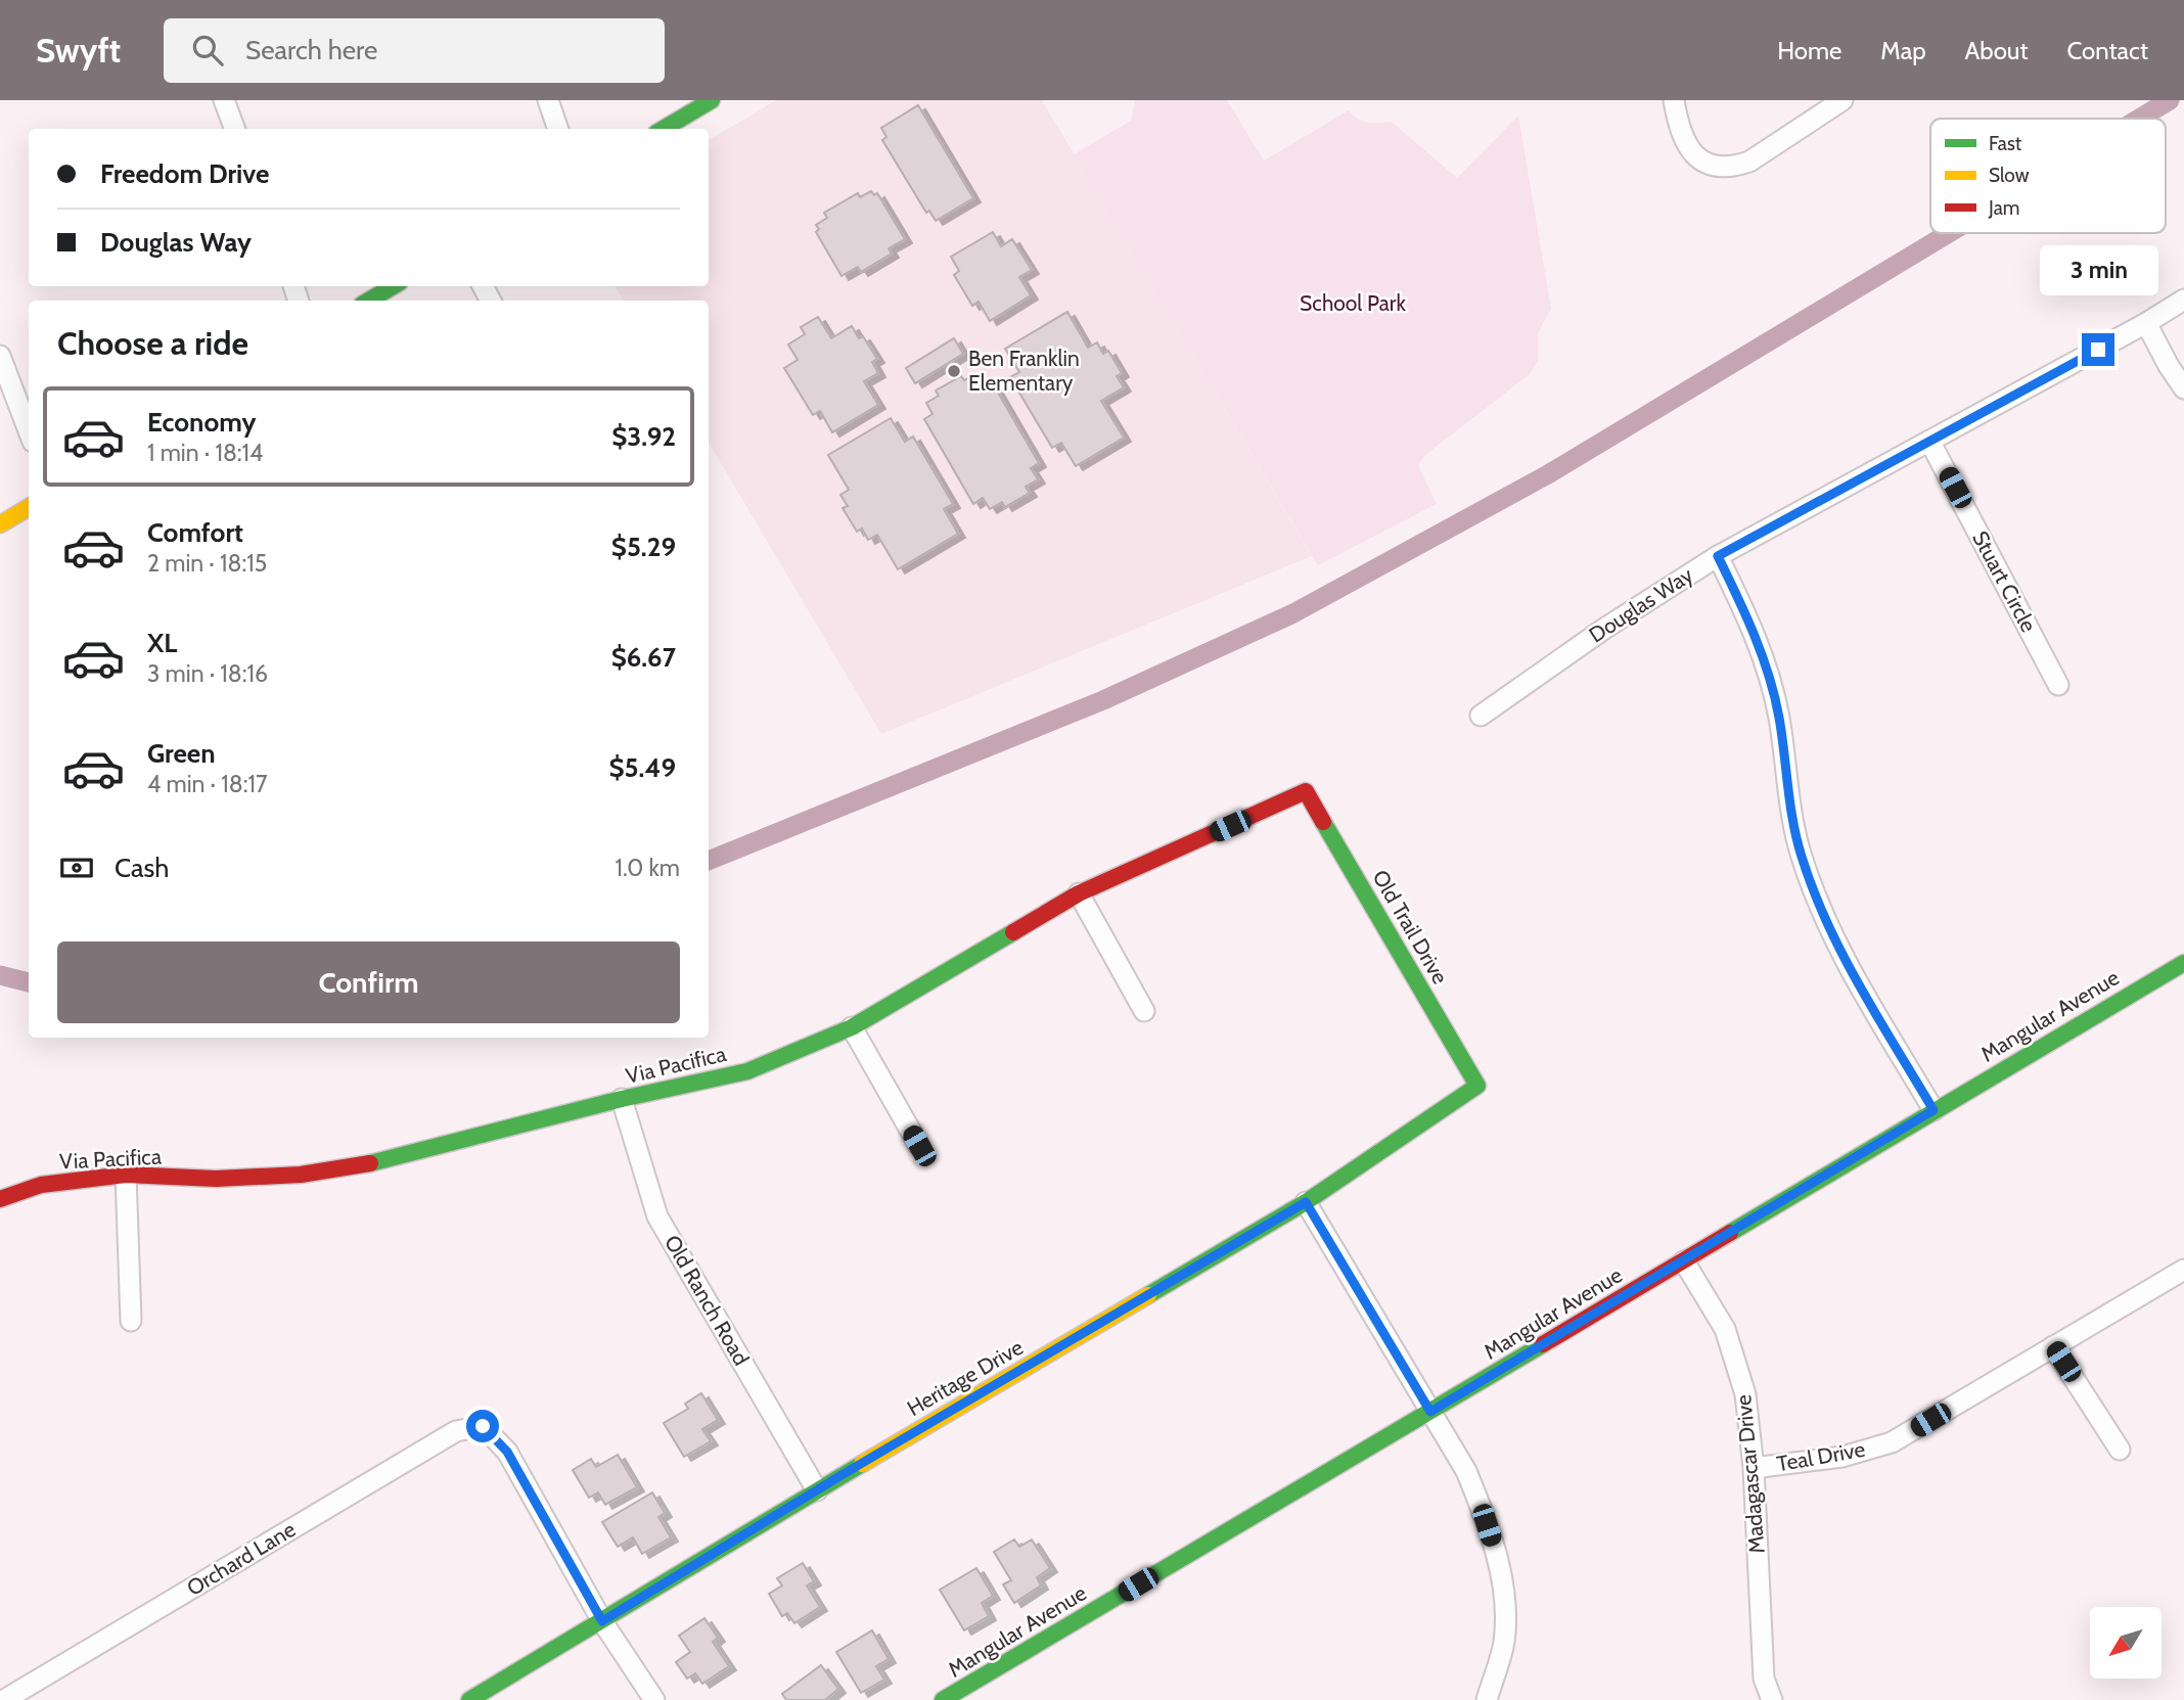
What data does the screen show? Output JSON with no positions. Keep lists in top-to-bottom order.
{
  "streets": {
    "street": [
      "Stuart Circle",
      "Douglas Way",
      "Old Trail Drive",
      "Mangular Avenue",
      "Via Pacifica",
      "Old Ranch Road",
      "Heritage Drive",
      "Teal Drive",
      "Madagascar Drive",
      "Orchard Lane"
    ]
  },
  "crossings": [
    ["Stuart Circle", "Douglas Way"],
    ["Old Trail Drive", "Via Pacifica"],
    ["Old Trail Drive", "Heritage Drive"],
    ["Mangular Avenue", "Madagascar Drive"],
    ["Via Pacifica", "Old Ranch Road"],
    ["Old Ranch Road", "Heritage Drive"],
    ["Heritage Drive", "Orchard Lane"],
    ["Teal Drive", "Madagascar Drive"]
  ],
  "parks": ["School Park"],
  "places": ["Ben Franklin Elementary"],
  "legend": ["Fast", "Slow", "Jam"],
  "north": "bottom left",
  "page": {
    "header": "Swyft",
    "search": "Search here",
    "nav": [
      "Home",
      "Map",
      "About",
      "Contact"
    ],
    "banner": ["Freedom Drive", "Douglas Way"],
    "bubble": "3 min",
    "heading": "Choose a ride",
    "list": [
      {
        "name": "Economy",
        "note": "1 min · 18:14",
        "value": "$3.92"
      },
      {
        "name": "Comfort",
        "note": "2 min · 18:15",
        "value": "$5.29"
      },
      {
        "name": "XL",
        "note": "3 min · 18:16",
        "value": "$6.67"
      },
      {
        "name": "Green",
        "note": "4 min · 18:17",
        "value": "$5.49"
      }
    ],
    "pay": ["Cash", "1.0 km"],
    "buttons": "Confirm"
  }
}
